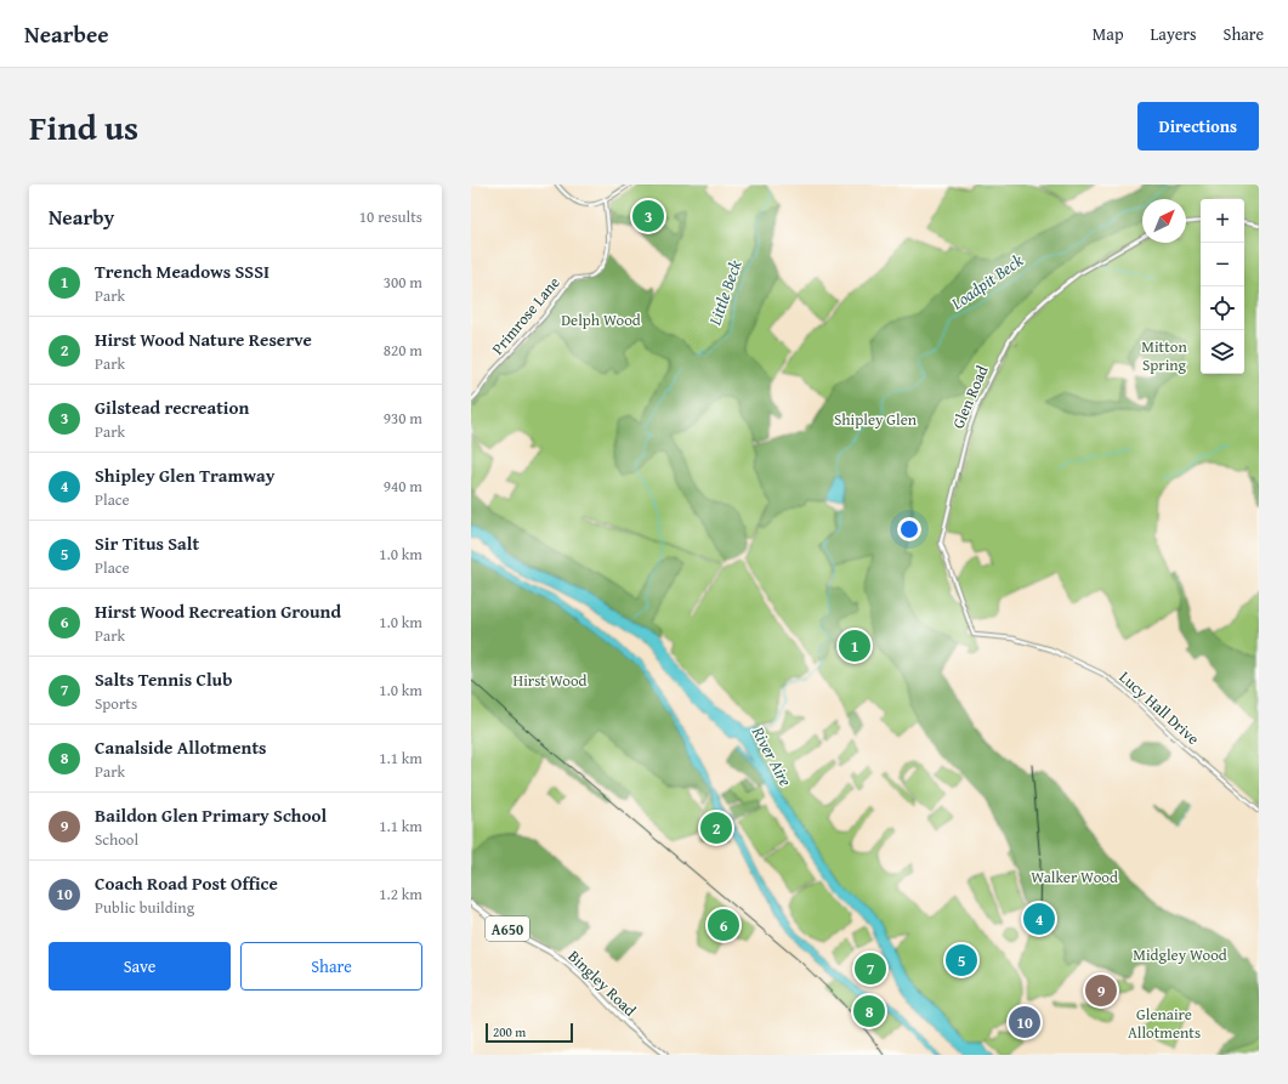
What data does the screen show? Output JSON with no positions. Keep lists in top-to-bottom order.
{
  "streets": {
    "highway": ["A650", "Bingley Road"],
    "street": ["Primrose Lane", "Glen Road", "Lucy Hall Drive"]
  },
  "crossings": [
    ["Glen Road", "Lucy Hall Drive"]
  ],
  "water": ["Loadpit Beck", "Little Beck", "River Aire"],
  "parks": [
    "Delph Wood",
    "Mitton Spring",
    "Shipley Glen",
    "Hirst Wood",
    "Walker Wood",
    "Midgley Wood",
    "Glenaire Allotments"
  ],
  "scale_bar": "200 m",
  "north": "top right",
  "page": {
    "header": "Nearbee",
    "nav": ["Map", "Layers", "Share"],
    "title": "Find us",
    "buttons": [
      "Directions",
      ["Save", "Share"]
    ],
    "heading": ["Nearby", "10 results"],
    "pins": [
      "3",
      "1",
      "2",
      "4",
      "6",
      "5",
      "7",
      "9",
      "8",
      "10"
    ],
    "map_buttons": ["+", "−"],
    "list": [
      {
        "mark": "1",
        "name": "Trench Meadows SSSI",
        "note": "Park",
        "value": "300 m"
      },
      {
        "mark": "2",
        "name": "Hirst Wood Nature Reserve",
        "note": "Park",
        "value": "820 m"
      },
      {
        "mark": "3",
        "name": "Gilstead recreation",
        "note": "Park",
        "value": "930 m"
      },
      {
        "mark": "4",
        "name": "Shipley Glen Tramway",
        "note": "Place",
        "value": "940 m"
      },
      {
        "mark": "5",
        "name": "Sir Titus Salt",
        "note": "Place",
        "value": "1.0 km"
      },
      {
        "mark": "6",
        "name": "Hirst Wood Recreation Ground",
        "note": "Park",
        "value": "1.0 km"
      },
      {
        "mark": "7",
        "name": "Salts Tennis Club",
        "note": "Sports",
        "value": "1.0 km"
      },
      {
        "mark": "8",
        "name": "Canalside Allotments",
        "note": "Park",
        "value": "1.1 km"
      },
      {
        "mark": "9",
        "name": "Baildon Glen Primary School",
        "note": "School",
        "value": "1.1 km"
      },
      {
        "mark": "10",
        "name": "Coach Road Post Office",
        "note": "Public building",
        "value": "1.2 km"
      }
    ],
    "scale": "200 m"
  }
}
